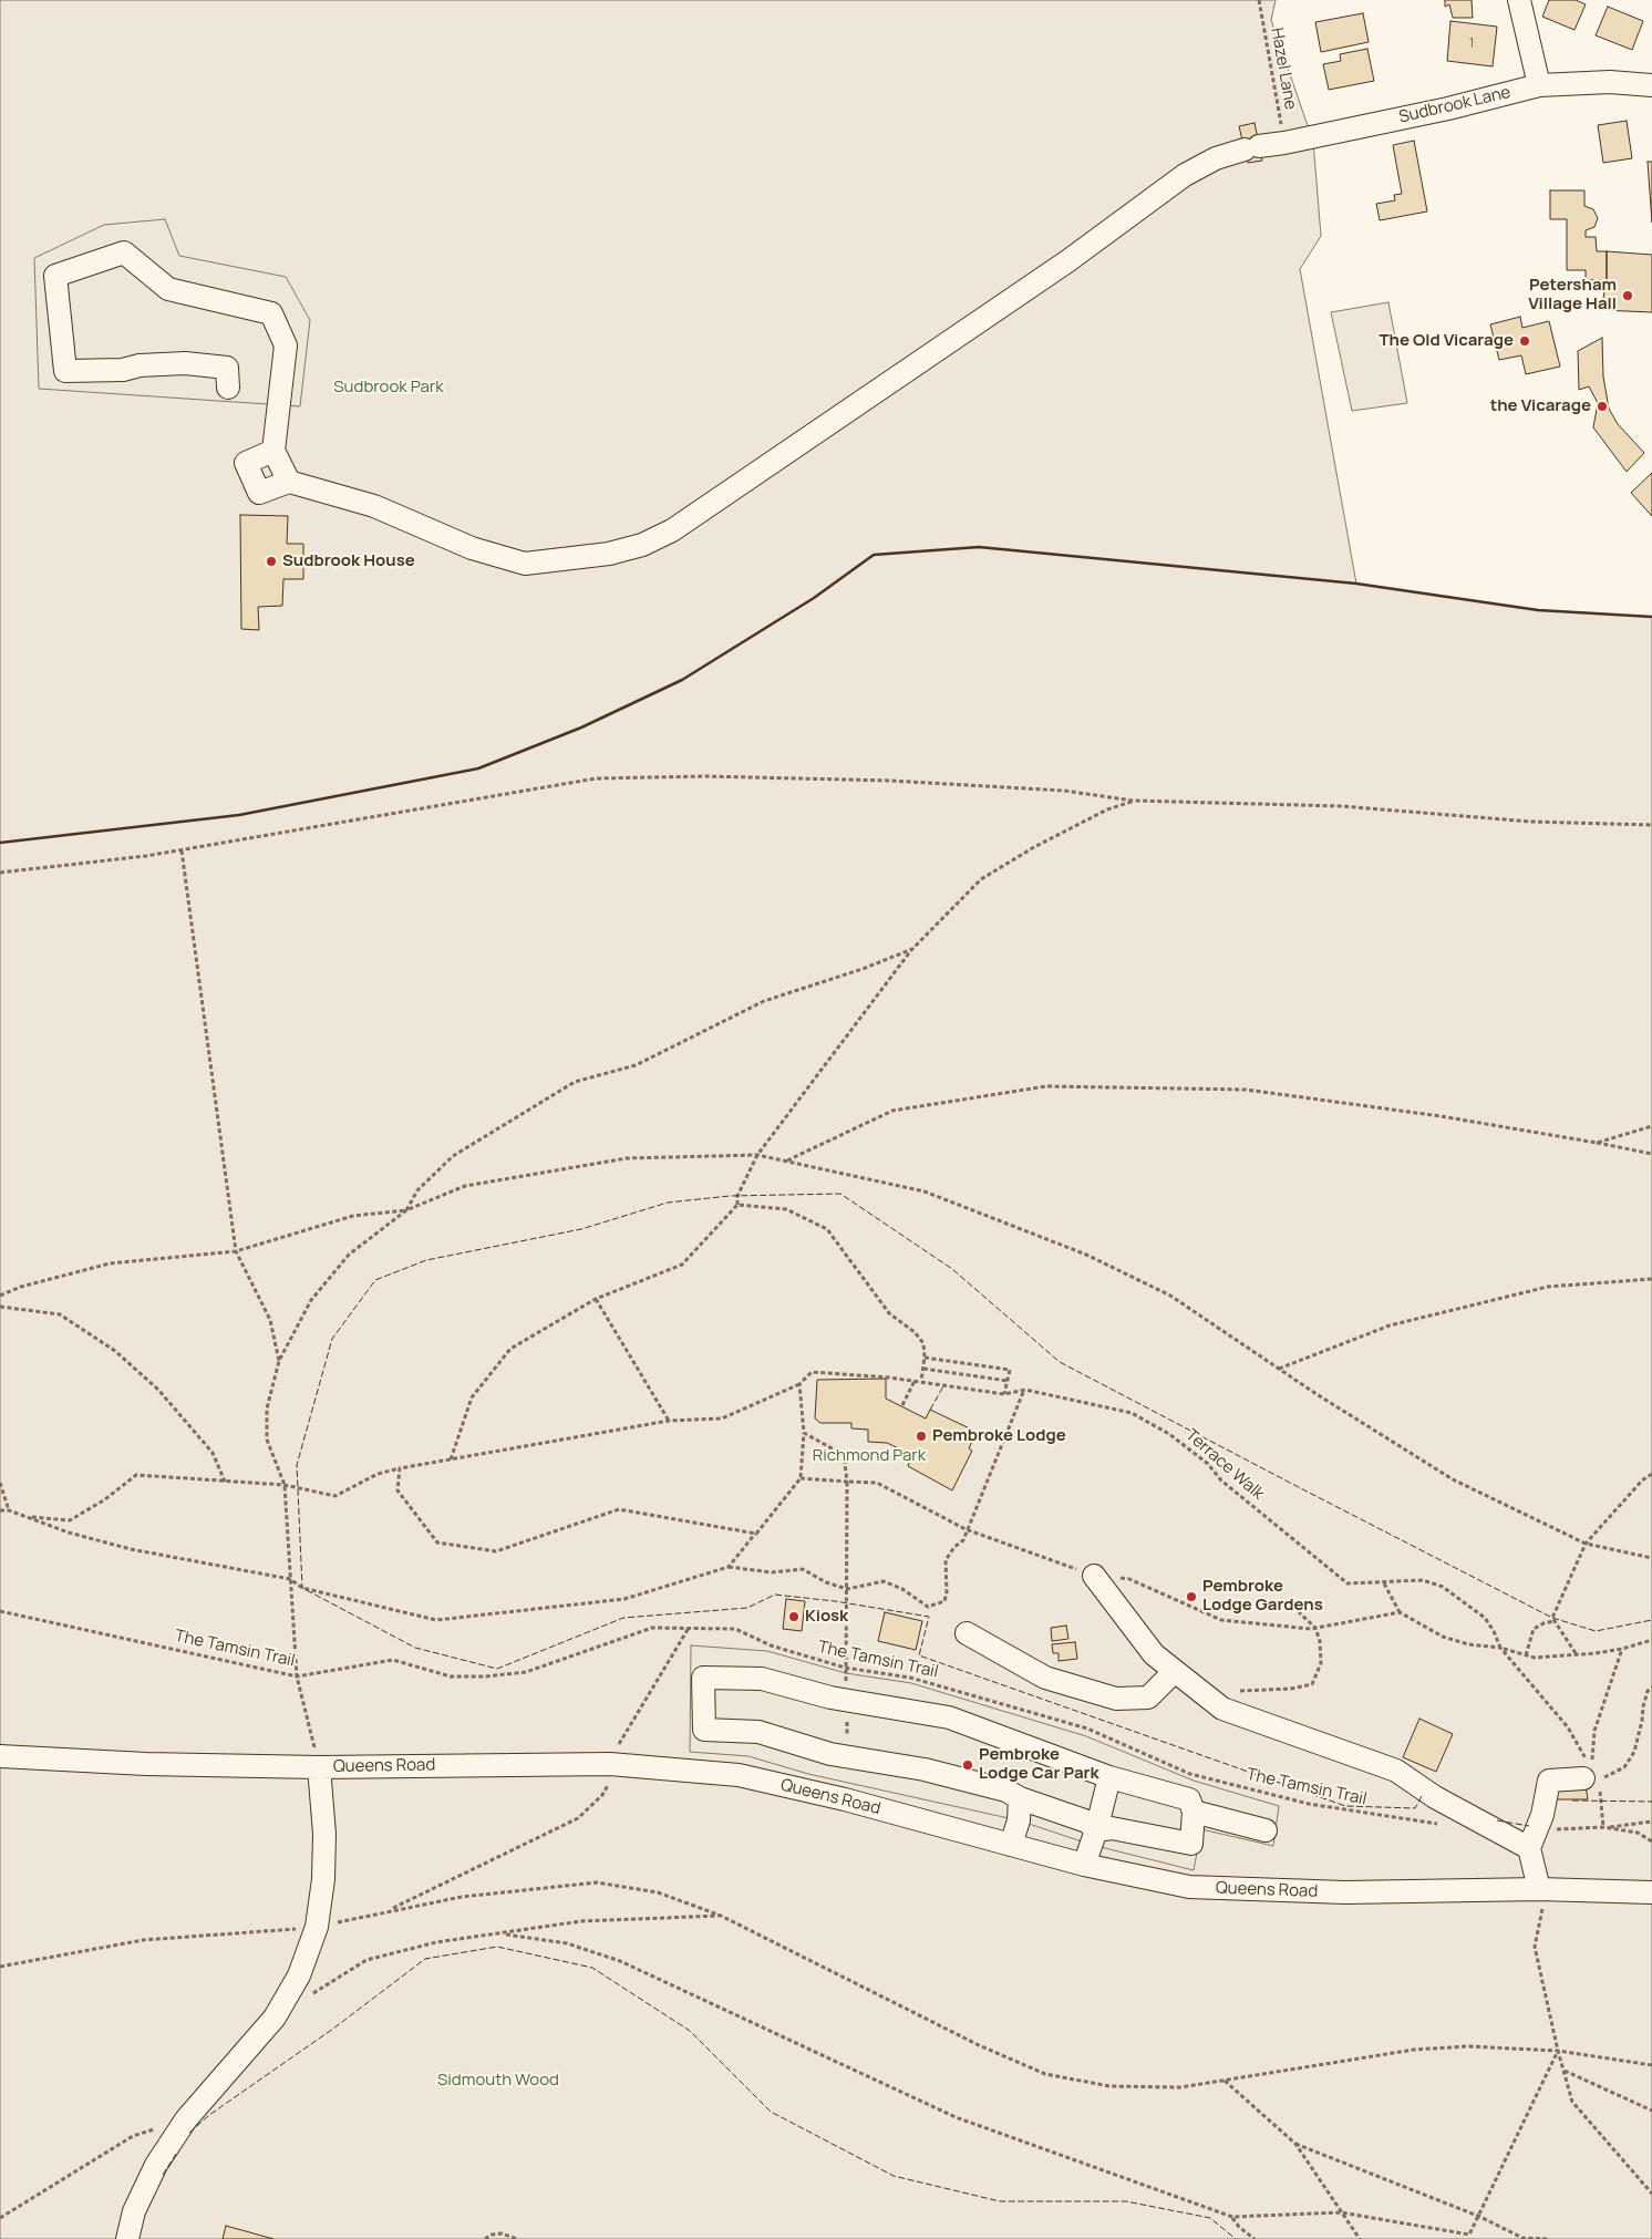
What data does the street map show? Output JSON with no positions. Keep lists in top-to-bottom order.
{
  "streets": {
    "street": ["Sudbrook Lane", "Queens Road"],
    "path": ["Hazel Lane", "Terrace Walk", "The Tamsin Trail"]
  },
  "crossings": [
    ["Hazel Lane", "Sudbrook Lane"]
  ],
  "parks": ["Sudbrook Park", "Richmond Park", "Sidmouth Wood"],
  "places": [
    "Petersham Village Hall",
    "The Old Vicarage",
    "the Vicarage",
    "Sudbrook House",
    "Pembroke Lodge",
    "Pembroke Lodge Gardens",
    "Kiosk",
    "Pembroke Lodge Car Park"
  ],
  "house_numbers": ["1"]
}
